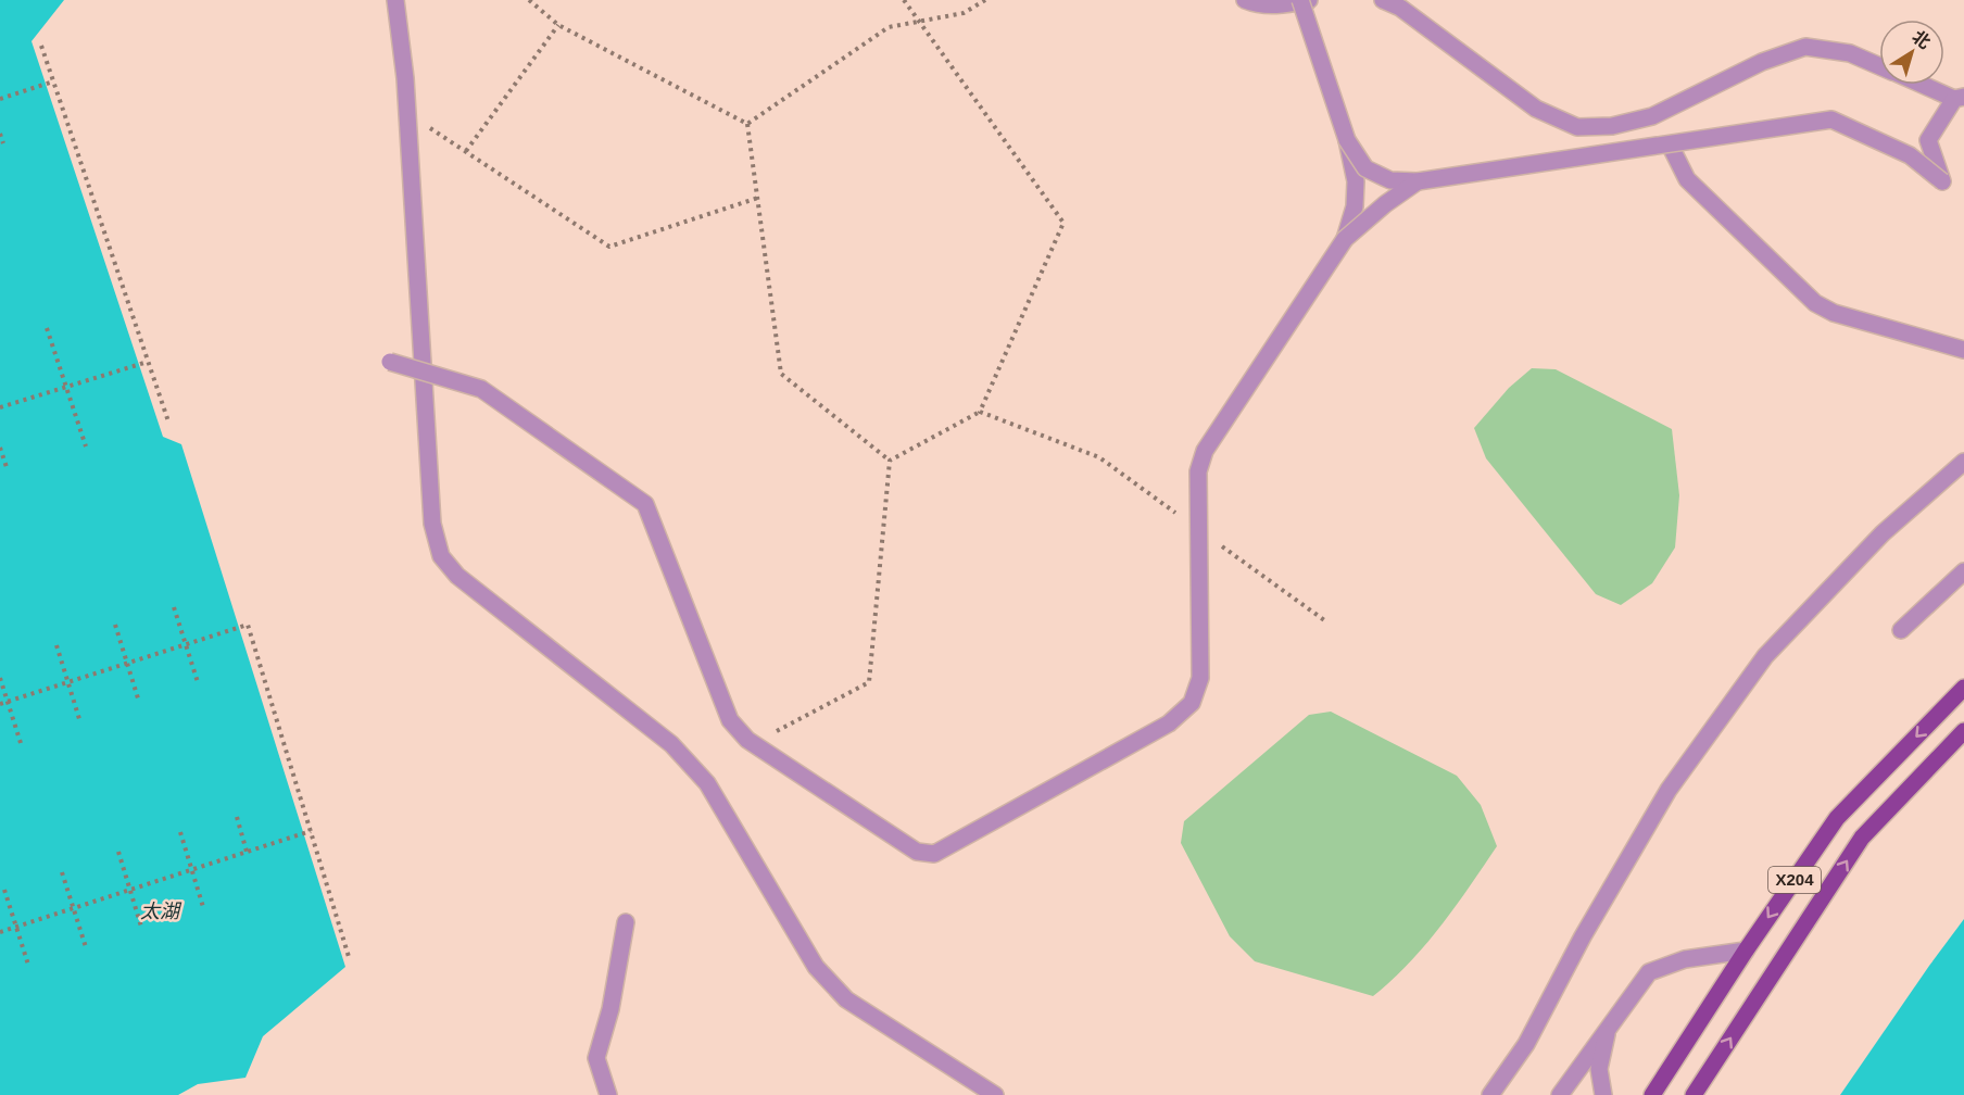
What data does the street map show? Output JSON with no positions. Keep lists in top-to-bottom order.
{
  "streets": {
    "main road": ["X204"]
  },
  "water": ["太湖"],
  "north": "top right"
}
